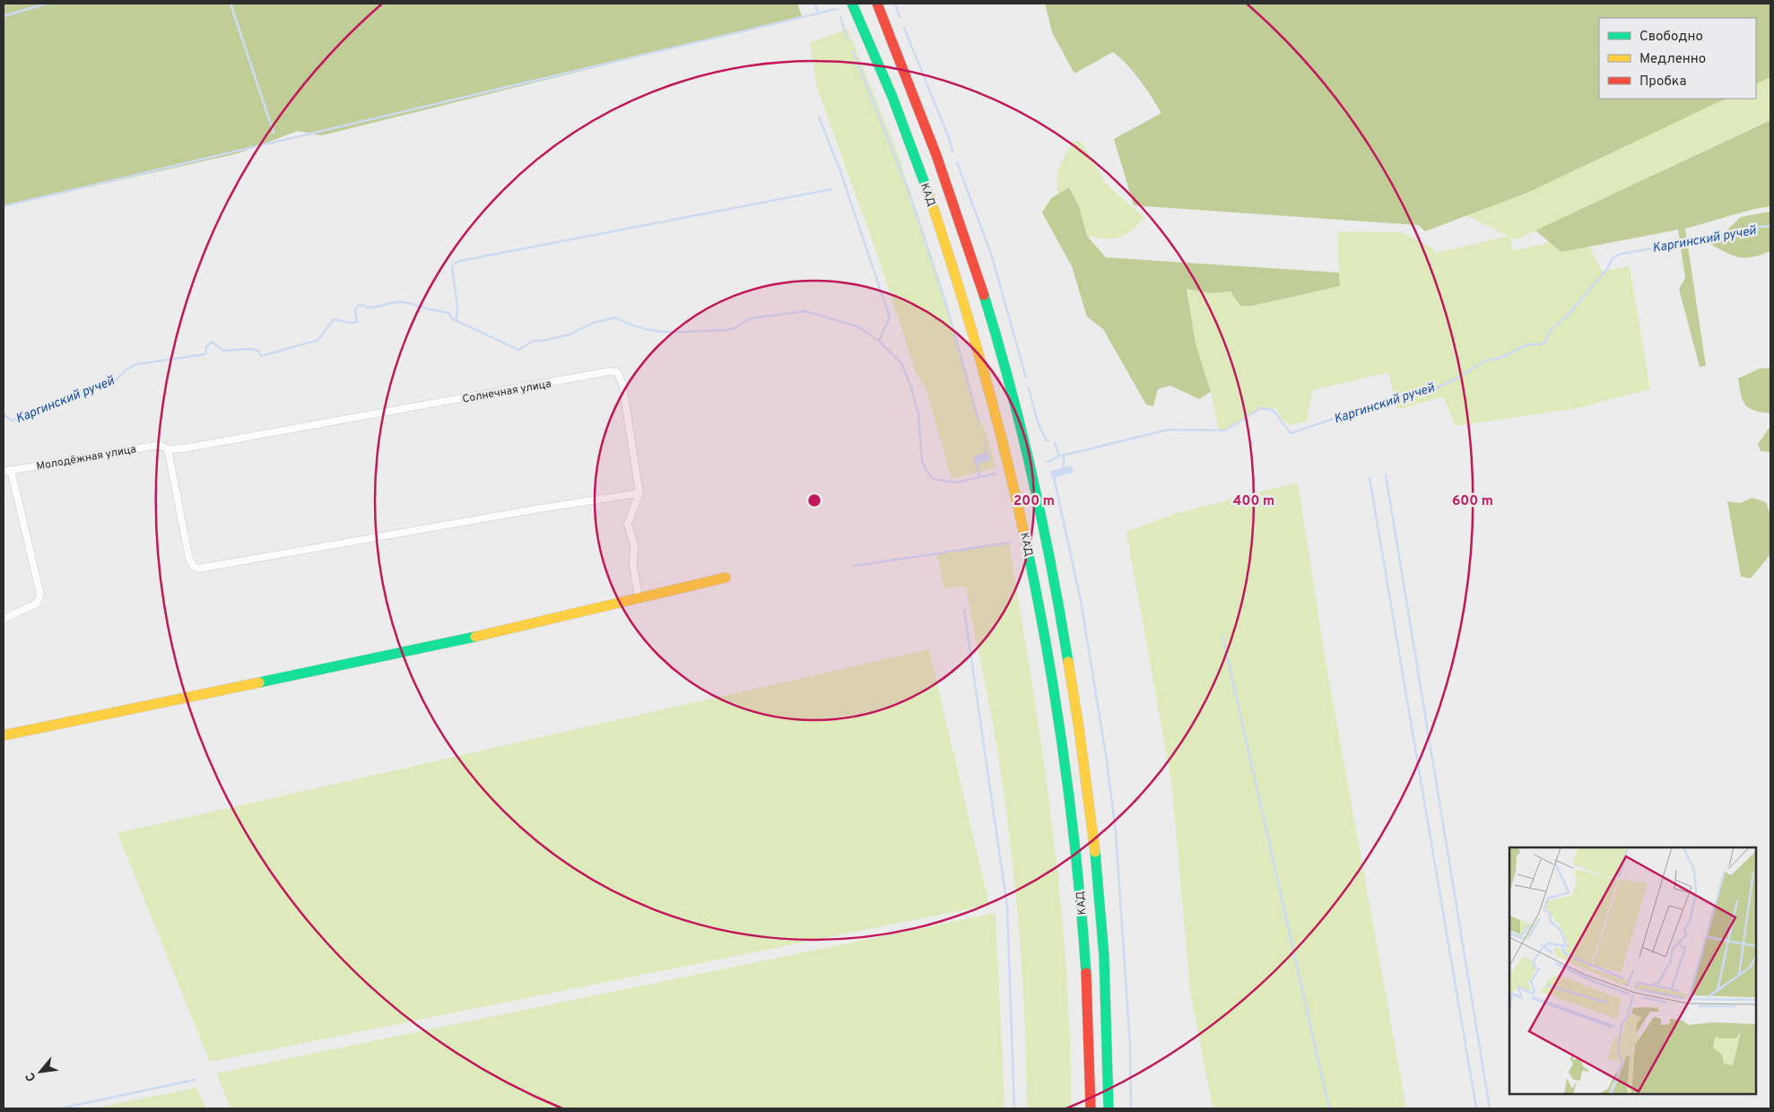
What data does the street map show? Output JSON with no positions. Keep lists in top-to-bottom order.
{
  "streets": {
    "main road": ["КАД"],
    "street": ["Солнечная улица", "Молодёжная улица"]
  },
  "crossings": [
    ["Солнечная улица", "Молодёжная улица"]
  ],
  "water": ["Каргинский ручей"],
  "legend": ["Свободно", "Медленно", "Пробка"],
  "north": "bottom left",
  "rings": ["200 m", "400 m", "600 m"]
}
